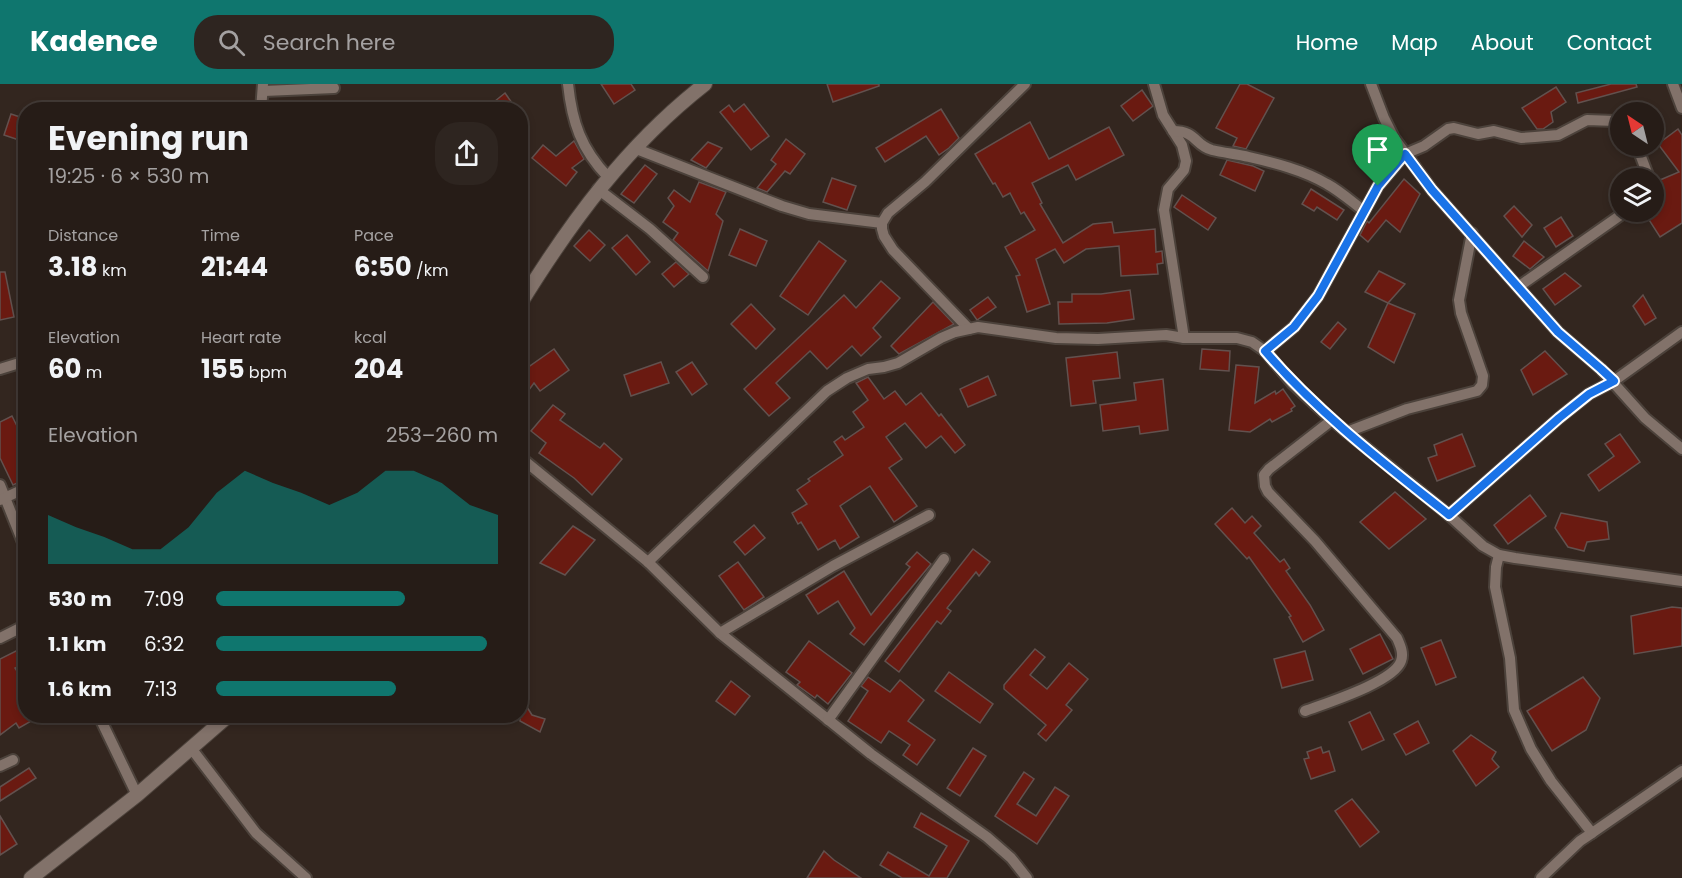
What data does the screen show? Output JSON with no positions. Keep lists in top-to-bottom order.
{
  "north": "top left",
  "page": {
    "header": "Kadence",
    "search": "Search here",
    "nav": [
      "Home",
      "Map",
      "About",
      "Contact"
    ],
    "heading": ["Evening run", "19:25 · 6 × 530 m"],
    "stats": [
      ["Distance", "3.18 km"],
      ["Time", "21:44"],
      ["Pace", "6:50 /km"],
      ["Elevation", "60 m"],
      ["Heart rate", "155 bpm"],
      ["kcal", "204"]
    ],
    "chart": ["Elevation", "253–260 m"],
    "list": [
      {
        "name": "530 m",
        "note": "7:09"
      },
      {
        "name": "1.1 km",
        "note": "6:32"
      },
      {
        "name": "1.6 km",
        "note": "7:13"
      }
    ]
  }
}
